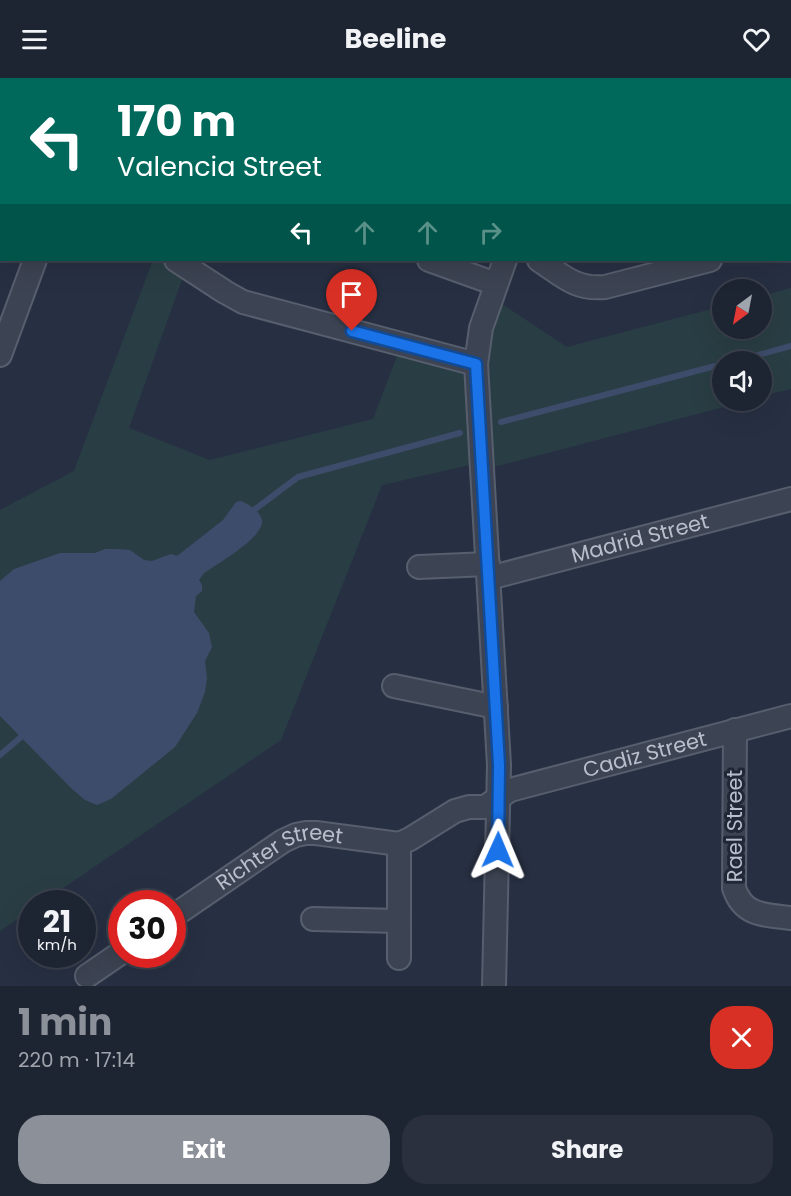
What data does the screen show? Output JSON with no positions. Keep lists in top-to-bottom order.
{
  "streets": {
    "street": [
      "Madrid Street",
      "Cadiz Street",
      "Rael Street",
      "Richter Street"
    ]
  },
  "crossings": [
    ["Cadiz Street", "Rael Street"]
  ],
  "north": "bottom left",
  "page": {
    "header": "Beeline",
    "turn": ["170 m", "Valencia Street"],
    "speed": "21 km/h",
    "limit": "30",
    "heading": ["1 min", "220 m · 17:14"],
    "buttons": ["Exit", "Share"]
  }
}
